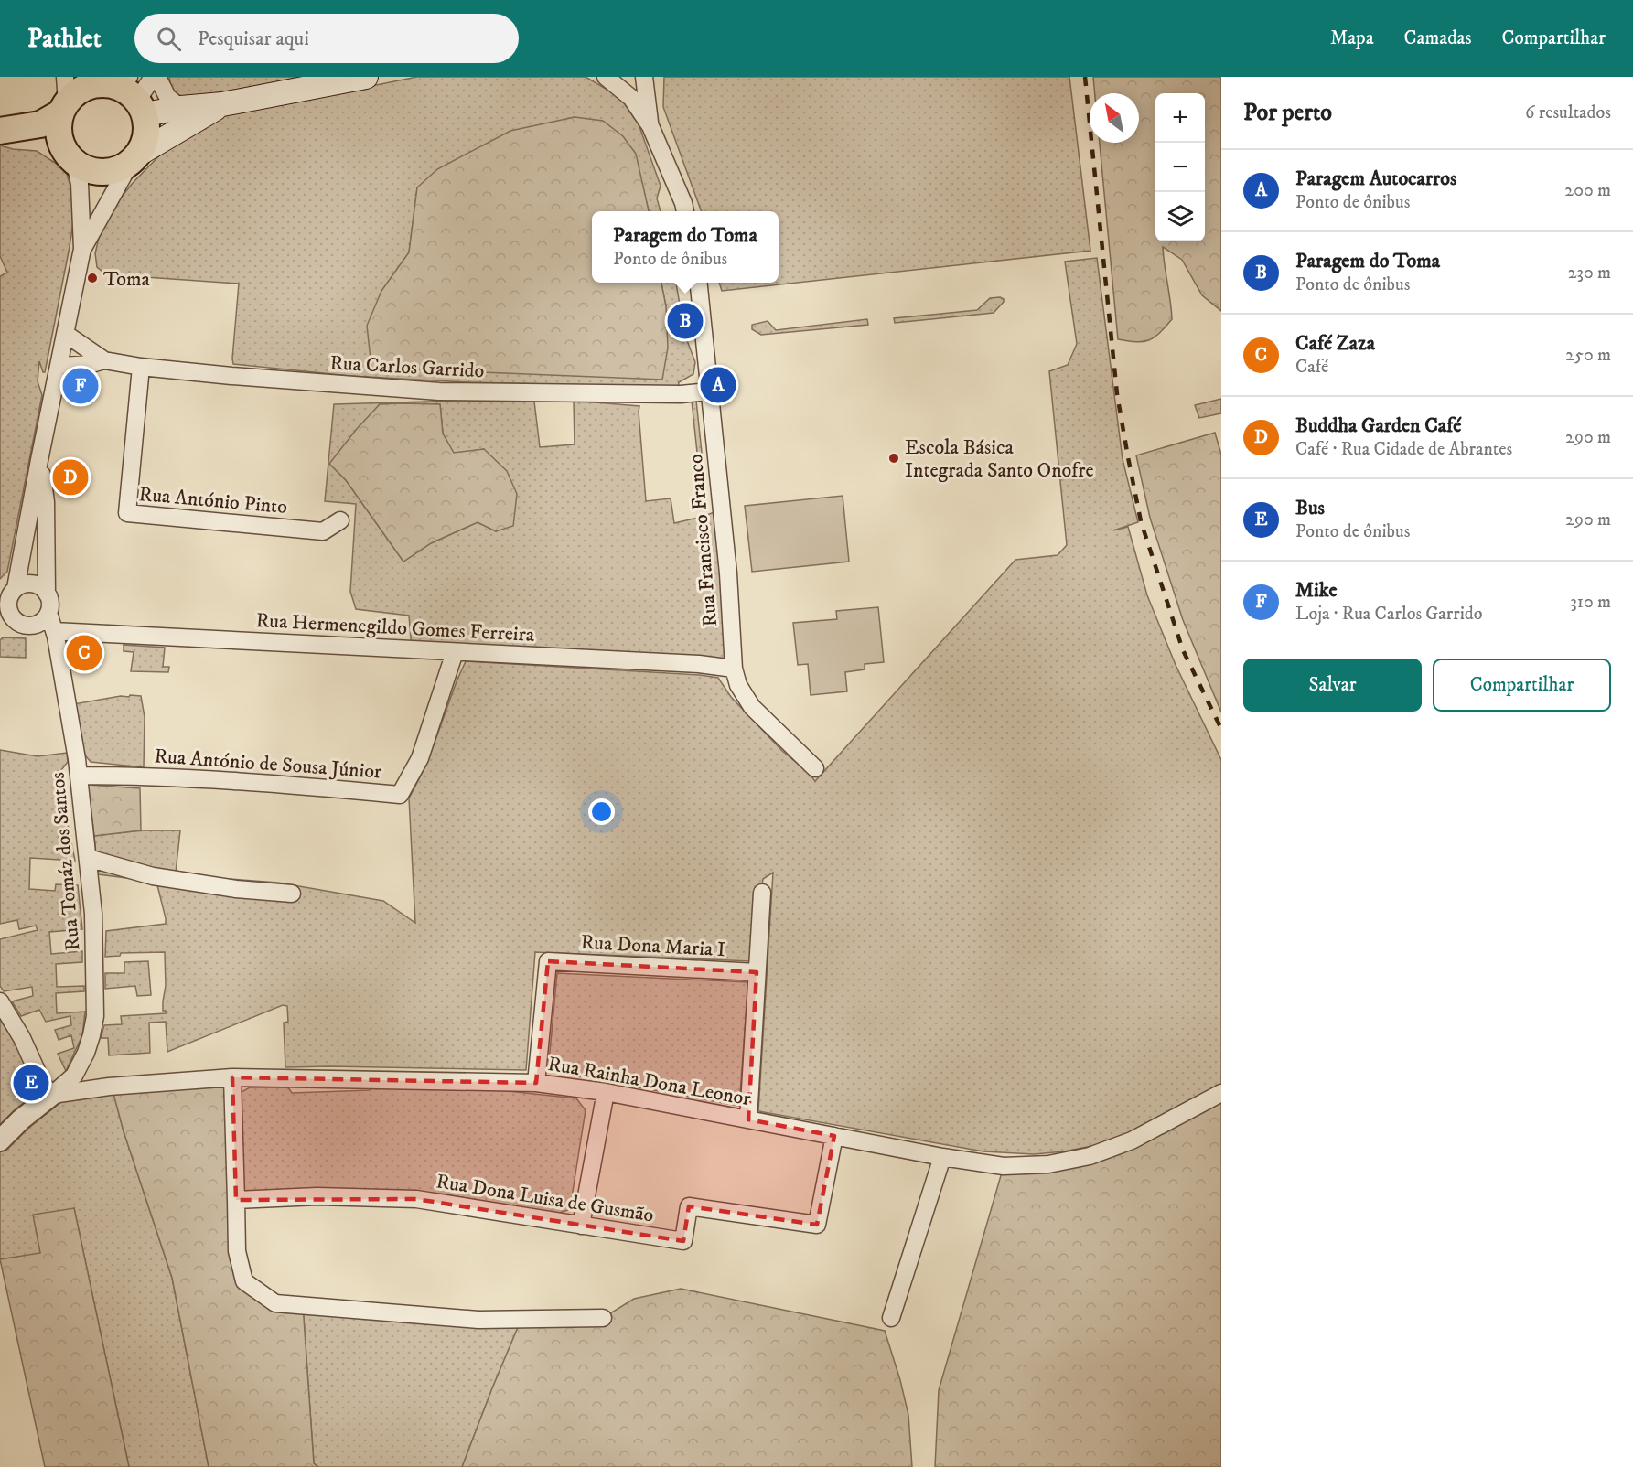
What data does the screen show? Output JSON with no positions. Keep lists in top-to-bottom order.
{
  "streets": {
    "street": [
      "Rua Carlos Garrido",
      "Rua António Pinto",
      "Rua Francisco Franco",
      "Rua Hermenegildo Gomes Ferreira",
      "Rua António de Sousa Júnior",
      "Rua Tomáz dos Santos",
      "Rua Dona Maria I",
      "Rua Rainha Dona Leonor",
      "Rua Dona Luisa de Gusmão"
    ]
  },
  "crossings": [
    ["Rua Carlos Garrido", "Rua António Pinto"],
    ["Rua Carlos Garrido", "Rua Francisco Franco"],
    ["Rua Francisco Franco", "Rua Hermenegildo Gomes Ferreira"],
    ["Rua Hermenegildo Gomes Ferreira", "Rua António de Sousa Júnior"],
    ["Rua Hermenegildo Gomes Ferreira", "Rua Tomáz dos Santos"],
    ["Rua António de Sousa Júnior", "Rua Tomáz dos Santos"],
    ["Rua Tomáz dos Santos", "Rua Rainha Dona Leonor"],
    ["Rua Dona Maria I", "Rua Rainha Dona Leonor"],
    ["Rua Rainha Dona Leonor", "Rua Dona Luisa de Gusmão"]
  ],
  "places": ["Toma", "Escola Básica Integrada Santo Onofre"],
  "north": "top left",
  "page": {
    "header": "Pathlet",
    "search": "Pesquisar aqui",
    "nav": ["Mapa", "Camadas", "Compartilhar"],
    "heading": ["Por perto", "6 resultados"],
    "map_buttons": ["+", "−"],
    "list": [
      {
        "mark": "A",
        "name": "Paragem Autocarros",
        "note": "Ponto de ônibus",
        "value": "200 m"
      },
      {
        "mark": "B",
        "name": "Paragem do Toma",
        "note": "Ponto de ônibus",
        "value": "230 m"
      },
      {
        "mark": "C",
        "name": "Café Zaza",
        "note": "Café",
        "value": "250 m"
      },
      {
        "mark": "D",
        "name": "Buddha Garden Café",
        "note": "Café · Rua Cidade de Abrantes",
        "value": "290 m"
      },
      {
        "mark": "E",
        "name": "Bus",
        "note": "Ponto de ônibus",
        "value": "290 m"
      },
      {
        "mark": "F",
        "name": "Mike",
        "note": "Loja · Rua Carlos Garrido",
        "value": "310 m"
      }
    ],
    "popup": ["Paragem do Toma", "Ponto de ônibus"],
    "pins": [
      "B",
      "A",
      "F",
      "D",
      "C",
      "E"
    ],
    "buttons": ["Salvar", "Compartilhar"]
  }
}
